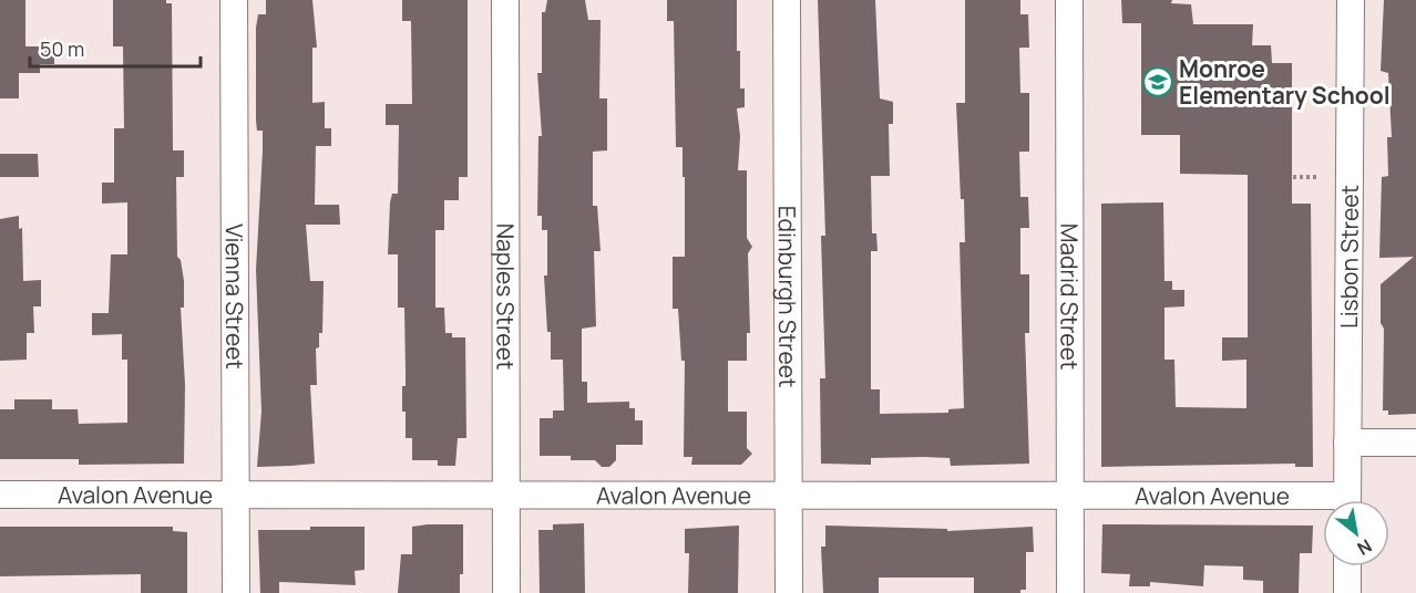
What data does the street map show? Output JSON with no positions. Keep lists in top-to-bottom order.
{
  "streets": {
    "street": [
      "Lisbon Street",
      "Vienna Street",
      "Naples Street",
      "Edinburgh Street",
      "Madrid Street",
      "Avalon Avenue"
    ]
  },
  "crossings": [
    ["Vienna Street", "Avalon Avenue"],
    ["Naples Street", "Avalon Avenue"],
    ["Edinburgh Street", "Avalon Avenue"],
    ["Madrid Street", "Avalon Avenue"]
  ],
  "places": {
    "school or university": ["Monroe Elementary School"]
  },
  "scale_bar": "50 m",
  "north": "bottom right"
}
